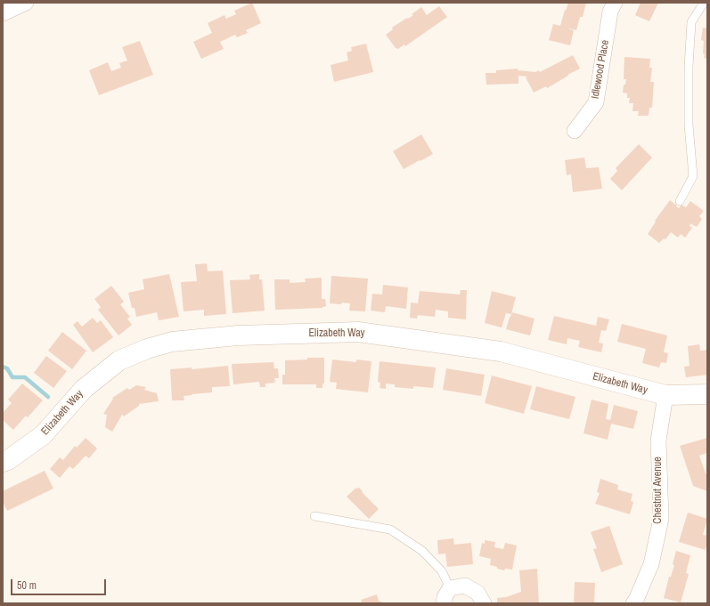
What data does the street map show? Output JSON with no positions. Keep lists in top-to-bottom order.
{
  "streets": {
    "street": ["Idlewood Place", "Elizabeth Way", "Chestnut Avenue"]
  },
  "crossings": [
    ["Elizabeth Way", "Chestnut Avenue"]
  ],
  "scale_bar": "50 m"
}
